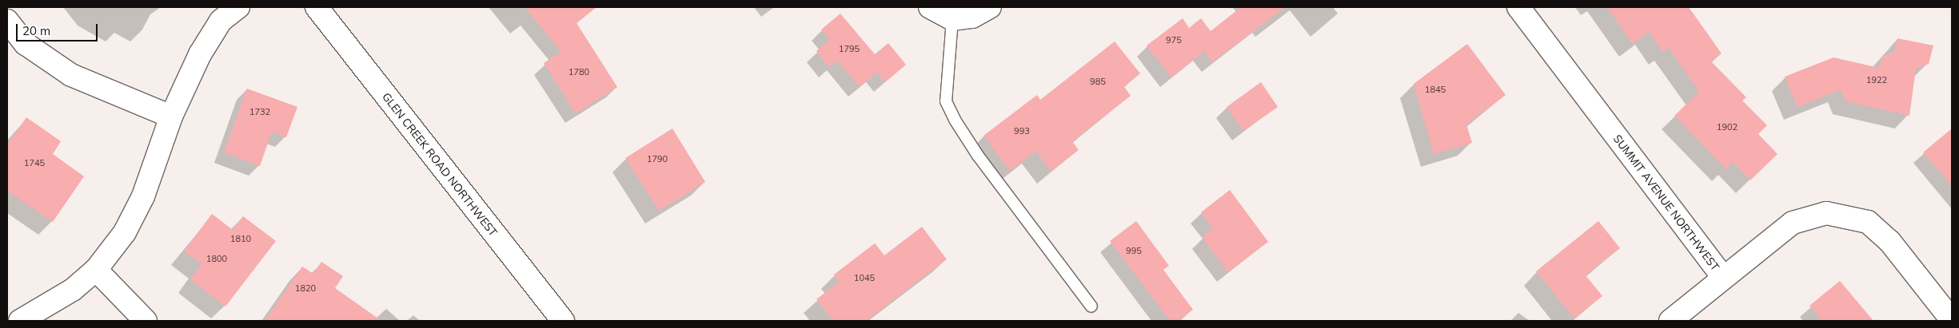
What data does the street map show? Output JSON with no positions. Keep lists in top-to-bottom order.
{
  "streets": {
    "street": ["GLEN CREEK ROAD NORTHWEST", "SUMMIT AVENUE NORTHWEST"]
  },
  "house_numbers": [
    "975",
    "1795",
    "1780",
    "1922",
    "985",
    "1845",
    "1732",
    "1902",
    "993",
    "1790",
    "1745",
    "1810",
    "995",
    "1800",
    "1045",
    "1820"
  ],
  "scale_bar": "20 m"
}
